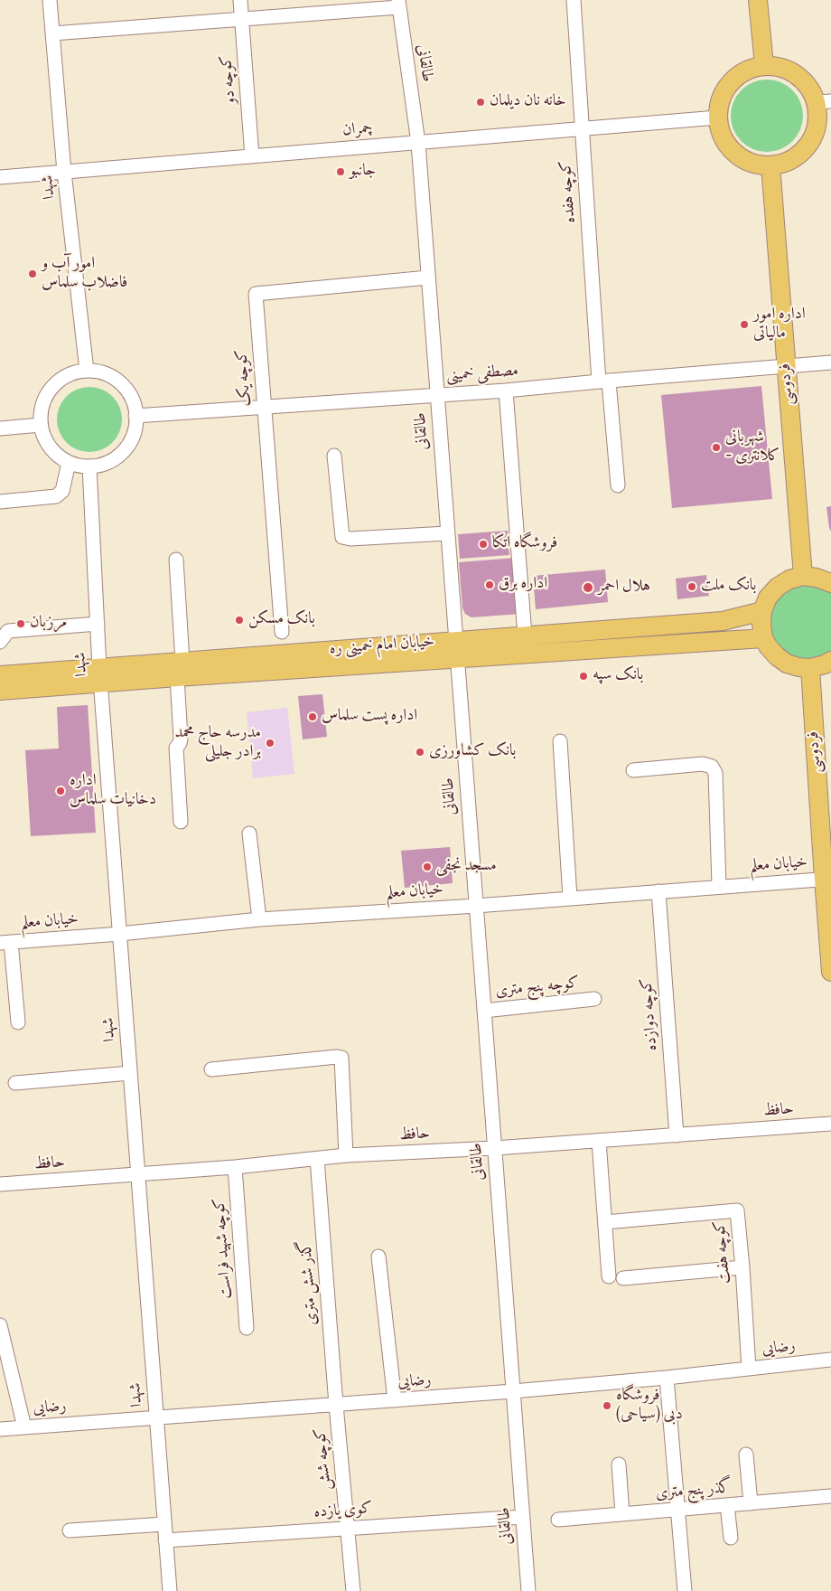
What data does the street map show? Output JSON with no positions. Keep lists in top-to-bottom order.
{
  "streets": {
    "main road": ["فردوسی", "خیابان امام خمینی ره"],
    "street": [
      "طالقانی",
      "کوچه دو",
      "چمران",
      "شهدا",
      "کوچه هفده",
      "مصطفی خمینی",
      "کوچه یک",
      "خیابان معلم",
      "کوچه پنج متری",
      "کوچه دوازده",
      "حافظ",
      "کوچه شهید فراست",
      "کوچه هفت",
      "گذر شش متری",
      "رضایی",
      "کوچه شش",
      "گذر پنج متری",
      "کوی یازده"
    ]
  },
  "crossings": [
    ["طالقانی", "چمران"],
    ["طالقانی", "مصطفی خمینی"],
    ["طالقانی", "کوچه یک"],
    ["طالقانی", "خیابان امام خمینی ره"],
    ["طالقانی", "خیابان معلم"],
    ["طالقانی", "کوچه پنج متری"],
    ["طالقانی", "حافظ"],
    ["طالقانی", "رضایی"],
    ["طالقانی", "کوی یازده"],
    ["کوچه دو", "چمران"],
    ["چمران", "شهدا"],
    ["چمران", "کوچه هفده"],
    ["چمران", "فردوسی"],
    ["شهدا", "مصطفی خمینی"],
    ["شهدا", "خیابان امام خمینی ره"],
    ["شهدا", "خیابان معلم"],
    ["شهدا", "حافظ"],
    ["شهدا", "رضایی"],
    ["شهدا", "کوی یازده"],
    ["کوچه هفده", "مصطفی خمینی"],
    ["مصطفی خمینی", "کوچه یک"],
    ["مصطفی خمینی", "فردوسی"],
    ["فردوسی", "خیابان معلم"],
    ["خیابان معلم", "کوچه دوازده"],
    ["کوچه دوازده", "حافظ"],
    ["حافظ", "کوچه شهید فراست"],
    ["حافظ", "گذر شش متری"],
    ["کوچه هفت", "رضایی"],
    ["گذر شش متری", "رضایی"],
    ["گذر شش متری", "کوچه شش"],
    ["رضایی", "کوچه شش"],
    ["کوچه شش", "کوی یازده"]
  ],
  "places": [
    "خانه نان دیلمان",
    "جانبو",
    "امور آب و فاضلاب سلماس",
    "اداره امور مالیاتی",
    "شهربانی - کلانتری",
    "فروشگاه اتکا",
    "اداره برق",
    "بانک ملت",
    "هلال احمر",
    "بانک مسکن",
    "مرزبان",
    "بانک سپه",
    "اداره پست سلماس",
    "مدرسه حاج محمد برادر جلیلی",
    "بانک کشاورزی",
    "اداره دخانیات سلماس",
    "مسجد نجفی",
    "فروشگاه دبی (سیاحی)"
  ]
}
